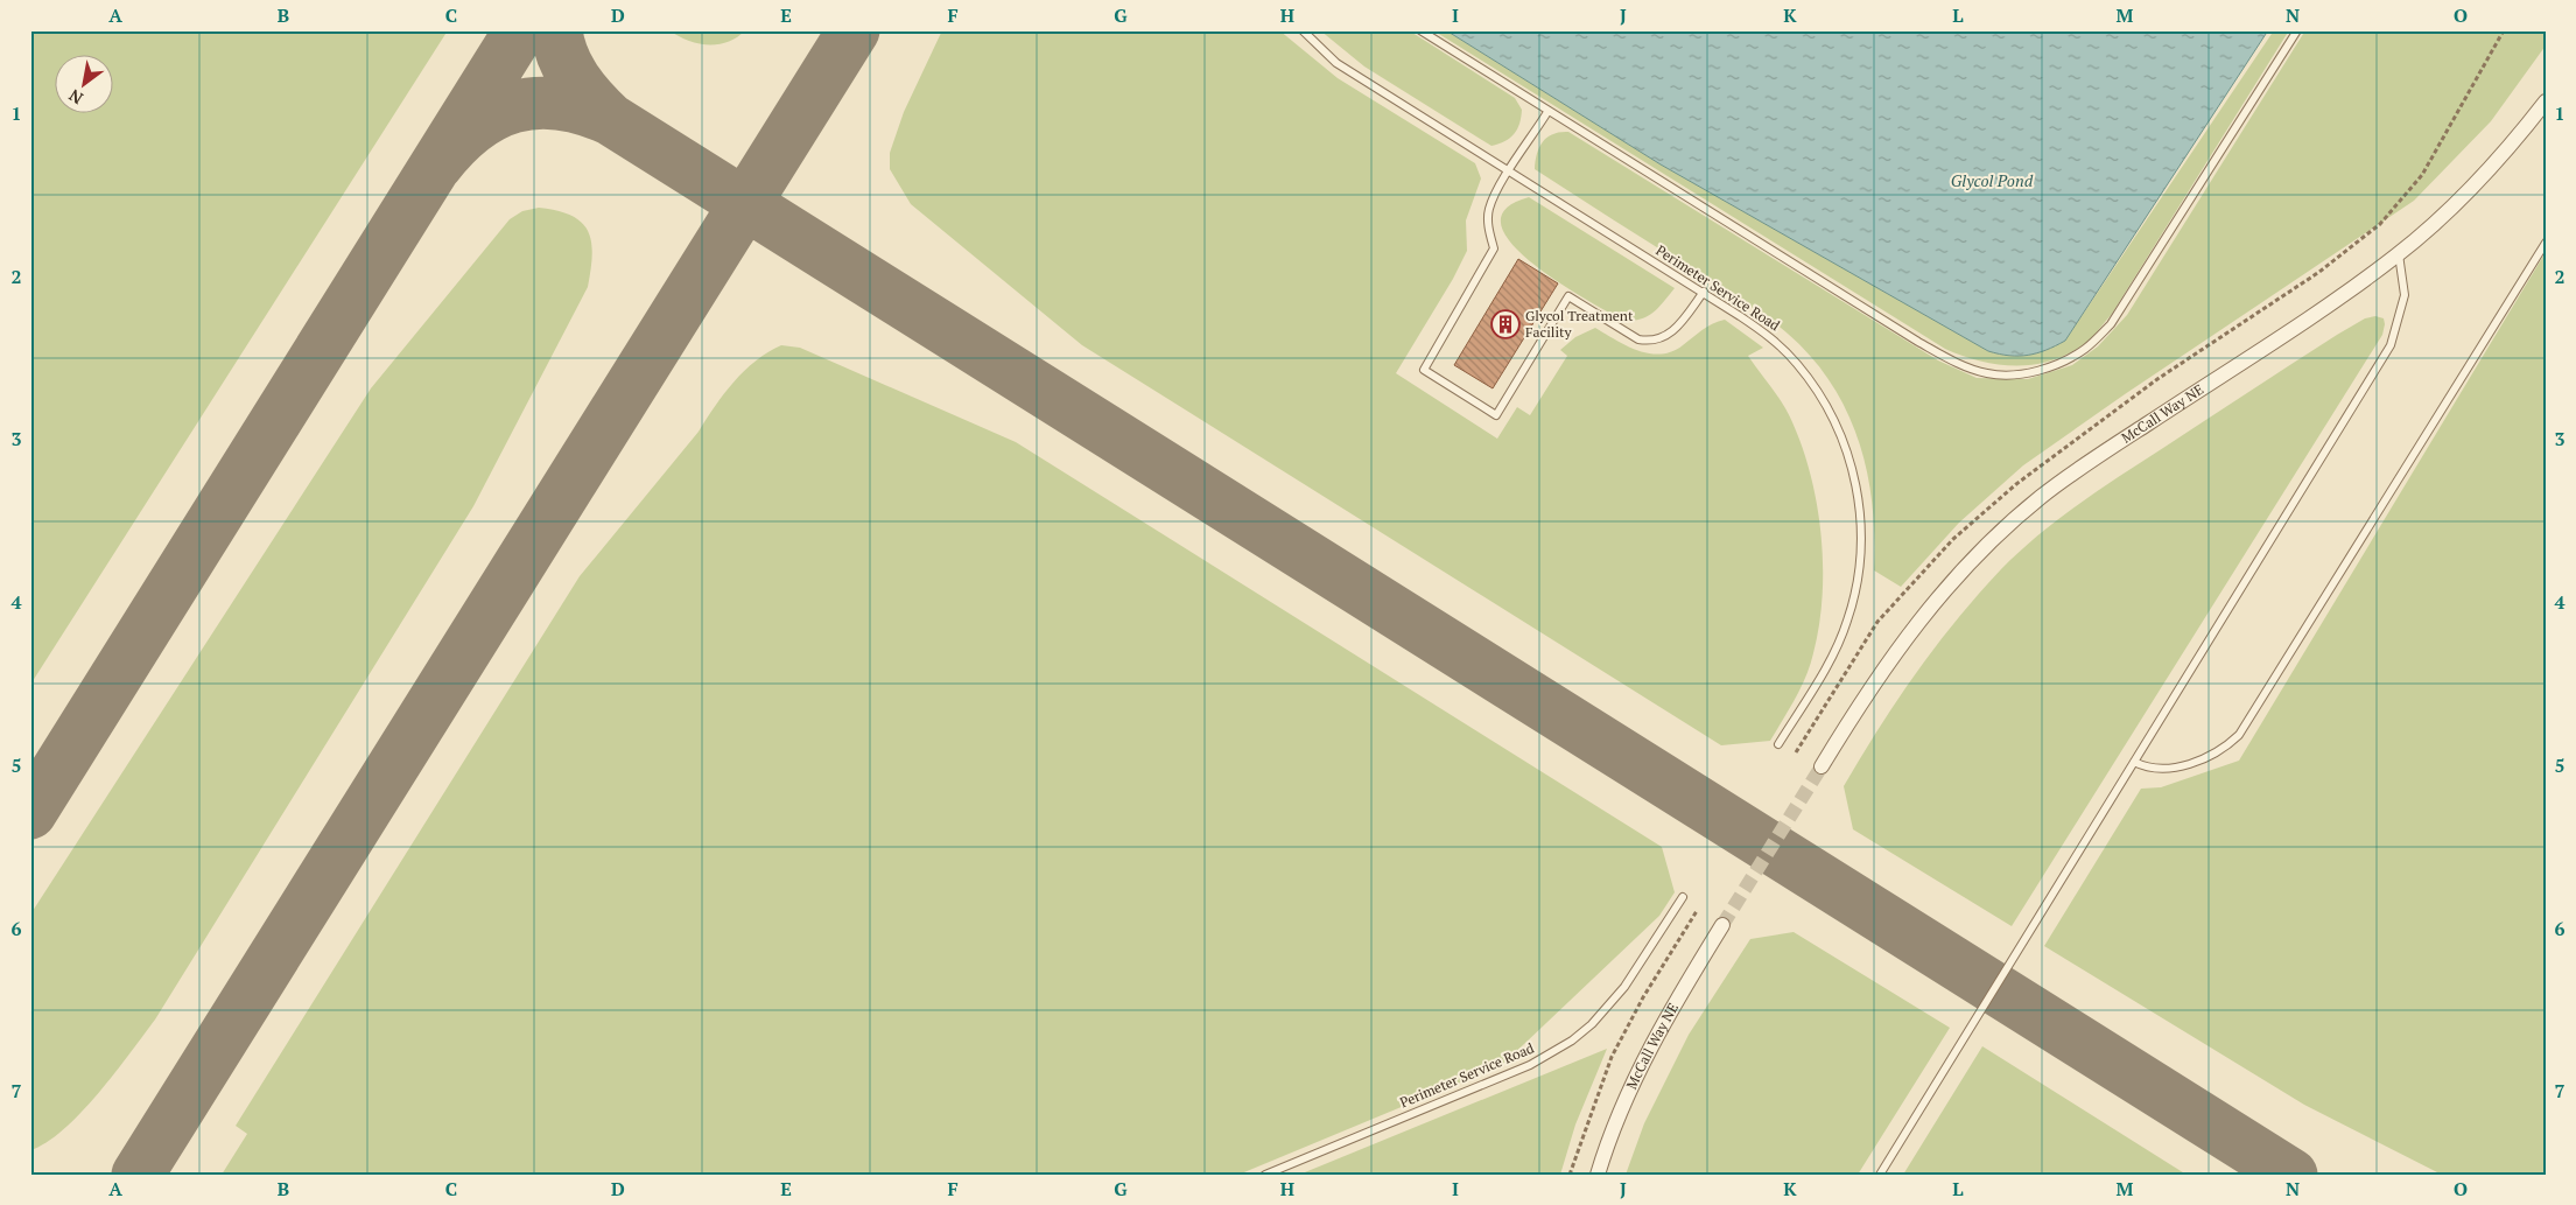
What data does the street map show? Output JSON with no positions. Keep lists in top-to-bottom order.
{
  "streets": {
    "street": ["McCall Way NE"],
    "lane": ["Perimeter Service Road"]
  },
  "water": ["Glycol Pond"],
  "places": {
    "building": ["Glycol Treatment Facility"]
  },
  "north": "bottom left",
  "grid": {
    "columns": [
      "A",
      "B",
      "C",
      "D",
      "E",
      "F",
      "G",
      "H",
      "I",
      "J",
      "K",
      "L",
      "M",
      "N",
      "O"
    ],
    "rows": [
      "1",
      "2",
      "3",
      "4",
      "5",
      "6",
      "7"
    ]
  }
}
